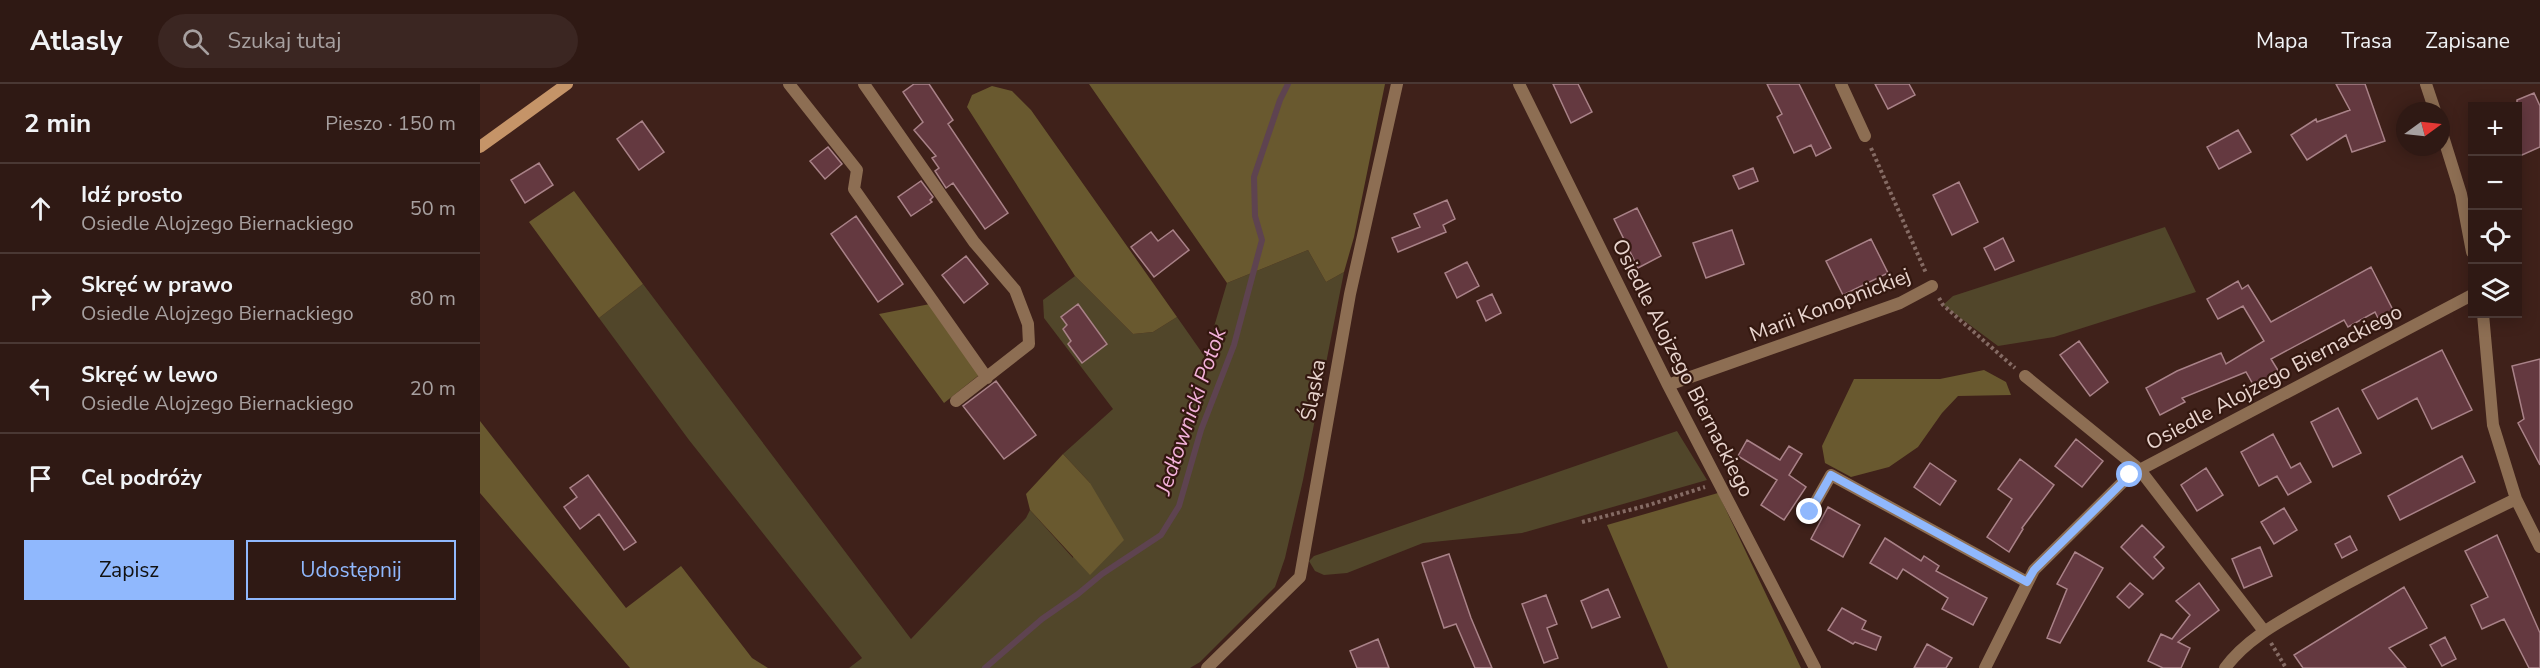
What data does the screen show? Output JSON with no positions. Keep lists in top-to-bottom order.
{
  "streets": {
    "street": ["Marii Konopnickiej", "Osiedle Alojzego Biernackiego", "Śląska"]
  },
  "crossings": [
    ["Marii Konopnickiej", "Osiedle Alojzego Biernackiego"]
  ],
  "water": ["Jedłownicki Potok"],
  "north": "right",
  "page": {
    "header": "Atlasly",
    "search": "Szukaj tutaj",
    "nav": ["Mapa", "Trasa", "Zapisane"],
    "heading": ["2 min", "Pieszo · 150 m"],
    "map_buttons": ["+", "−"],
    "list": [
      ["Idź prosto", "Osiedle Alojzego Biernackiego", "50 m"],
      ["Skręć w prawo", "Osiedle Alojzego Biernackiego", "80 m"],
      ["Skręć w lewo", "Osiedle Alojzego Biernackiego", "20 m"],
      "Cel podróży"
    ],
    "buttons": ["Zapisz", "Udostępnij"]
  }
}
